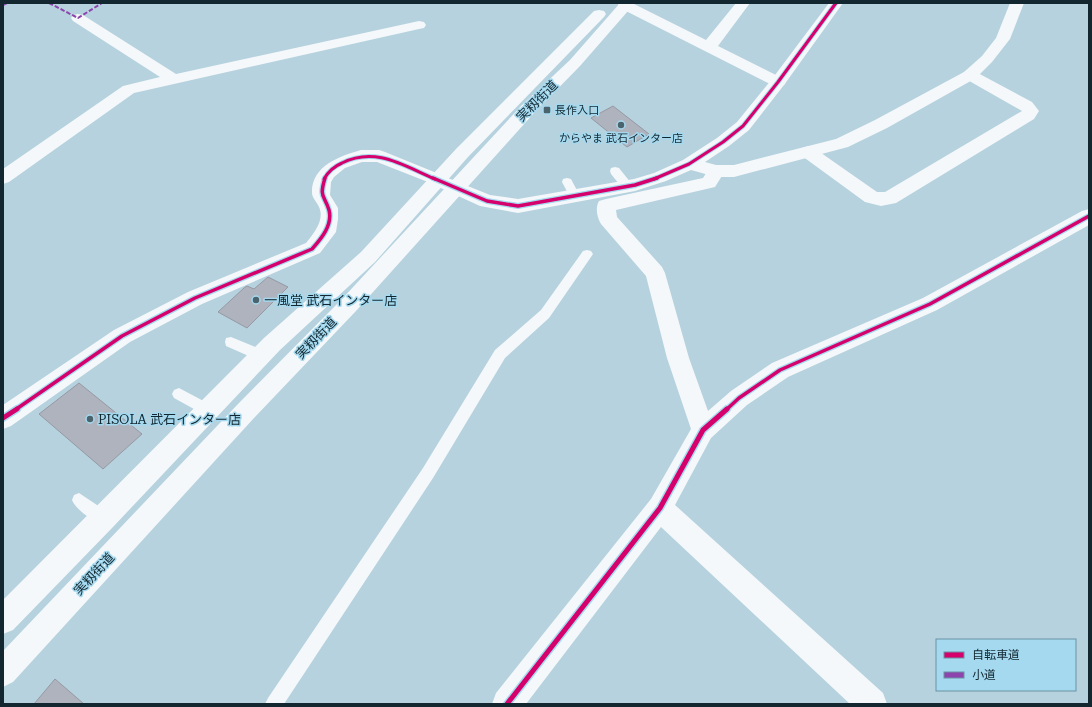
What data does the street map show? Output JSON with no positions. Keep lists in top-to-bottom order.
{
  "streets": {
    "street": ["実籾街道"]
  },
  "places": {
    "transit": ["長作入口"],
    "other": ["からやま 武石インター店", "一風堂 武石インター店", "PISOLA 武石インター店"]
  },
  "legend": ["自転車道", "小道"]
}
